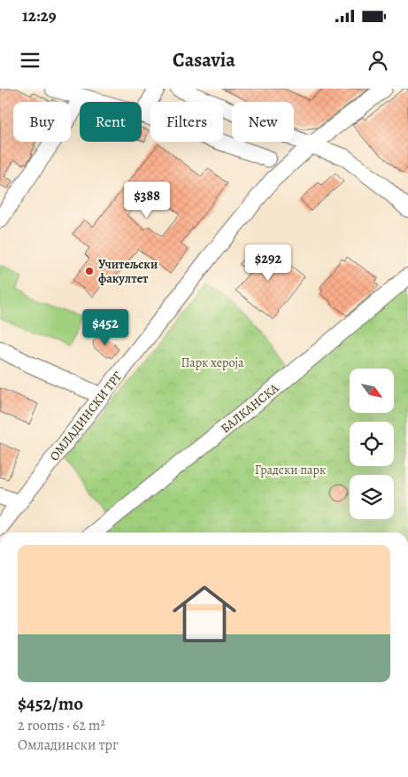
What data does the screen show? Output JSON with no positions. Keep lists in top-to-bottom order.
{
  "streets": {
    "street": ["БАЛКАНСКА", "ОМЛАДИНСКИ ТРГ"]
  },
  "parks": ["Парк хероја", "Градски парк"],
  "places": ["Учитељски факултет"],
  "north": "bottom right",
  "page": {
    "status": "12:29",
    "header": "Casavia",
    "chip": [
      "Buy",
      "Rent",
      "Filters",
      "New"
    ],
    "price": ["$388", "$292", "$452"],
    "list": [
      {
        "name": "$452/mo",
        "note": "2 rooms · 62 m² · Омладински трг"
      }
    ]
  }
}
